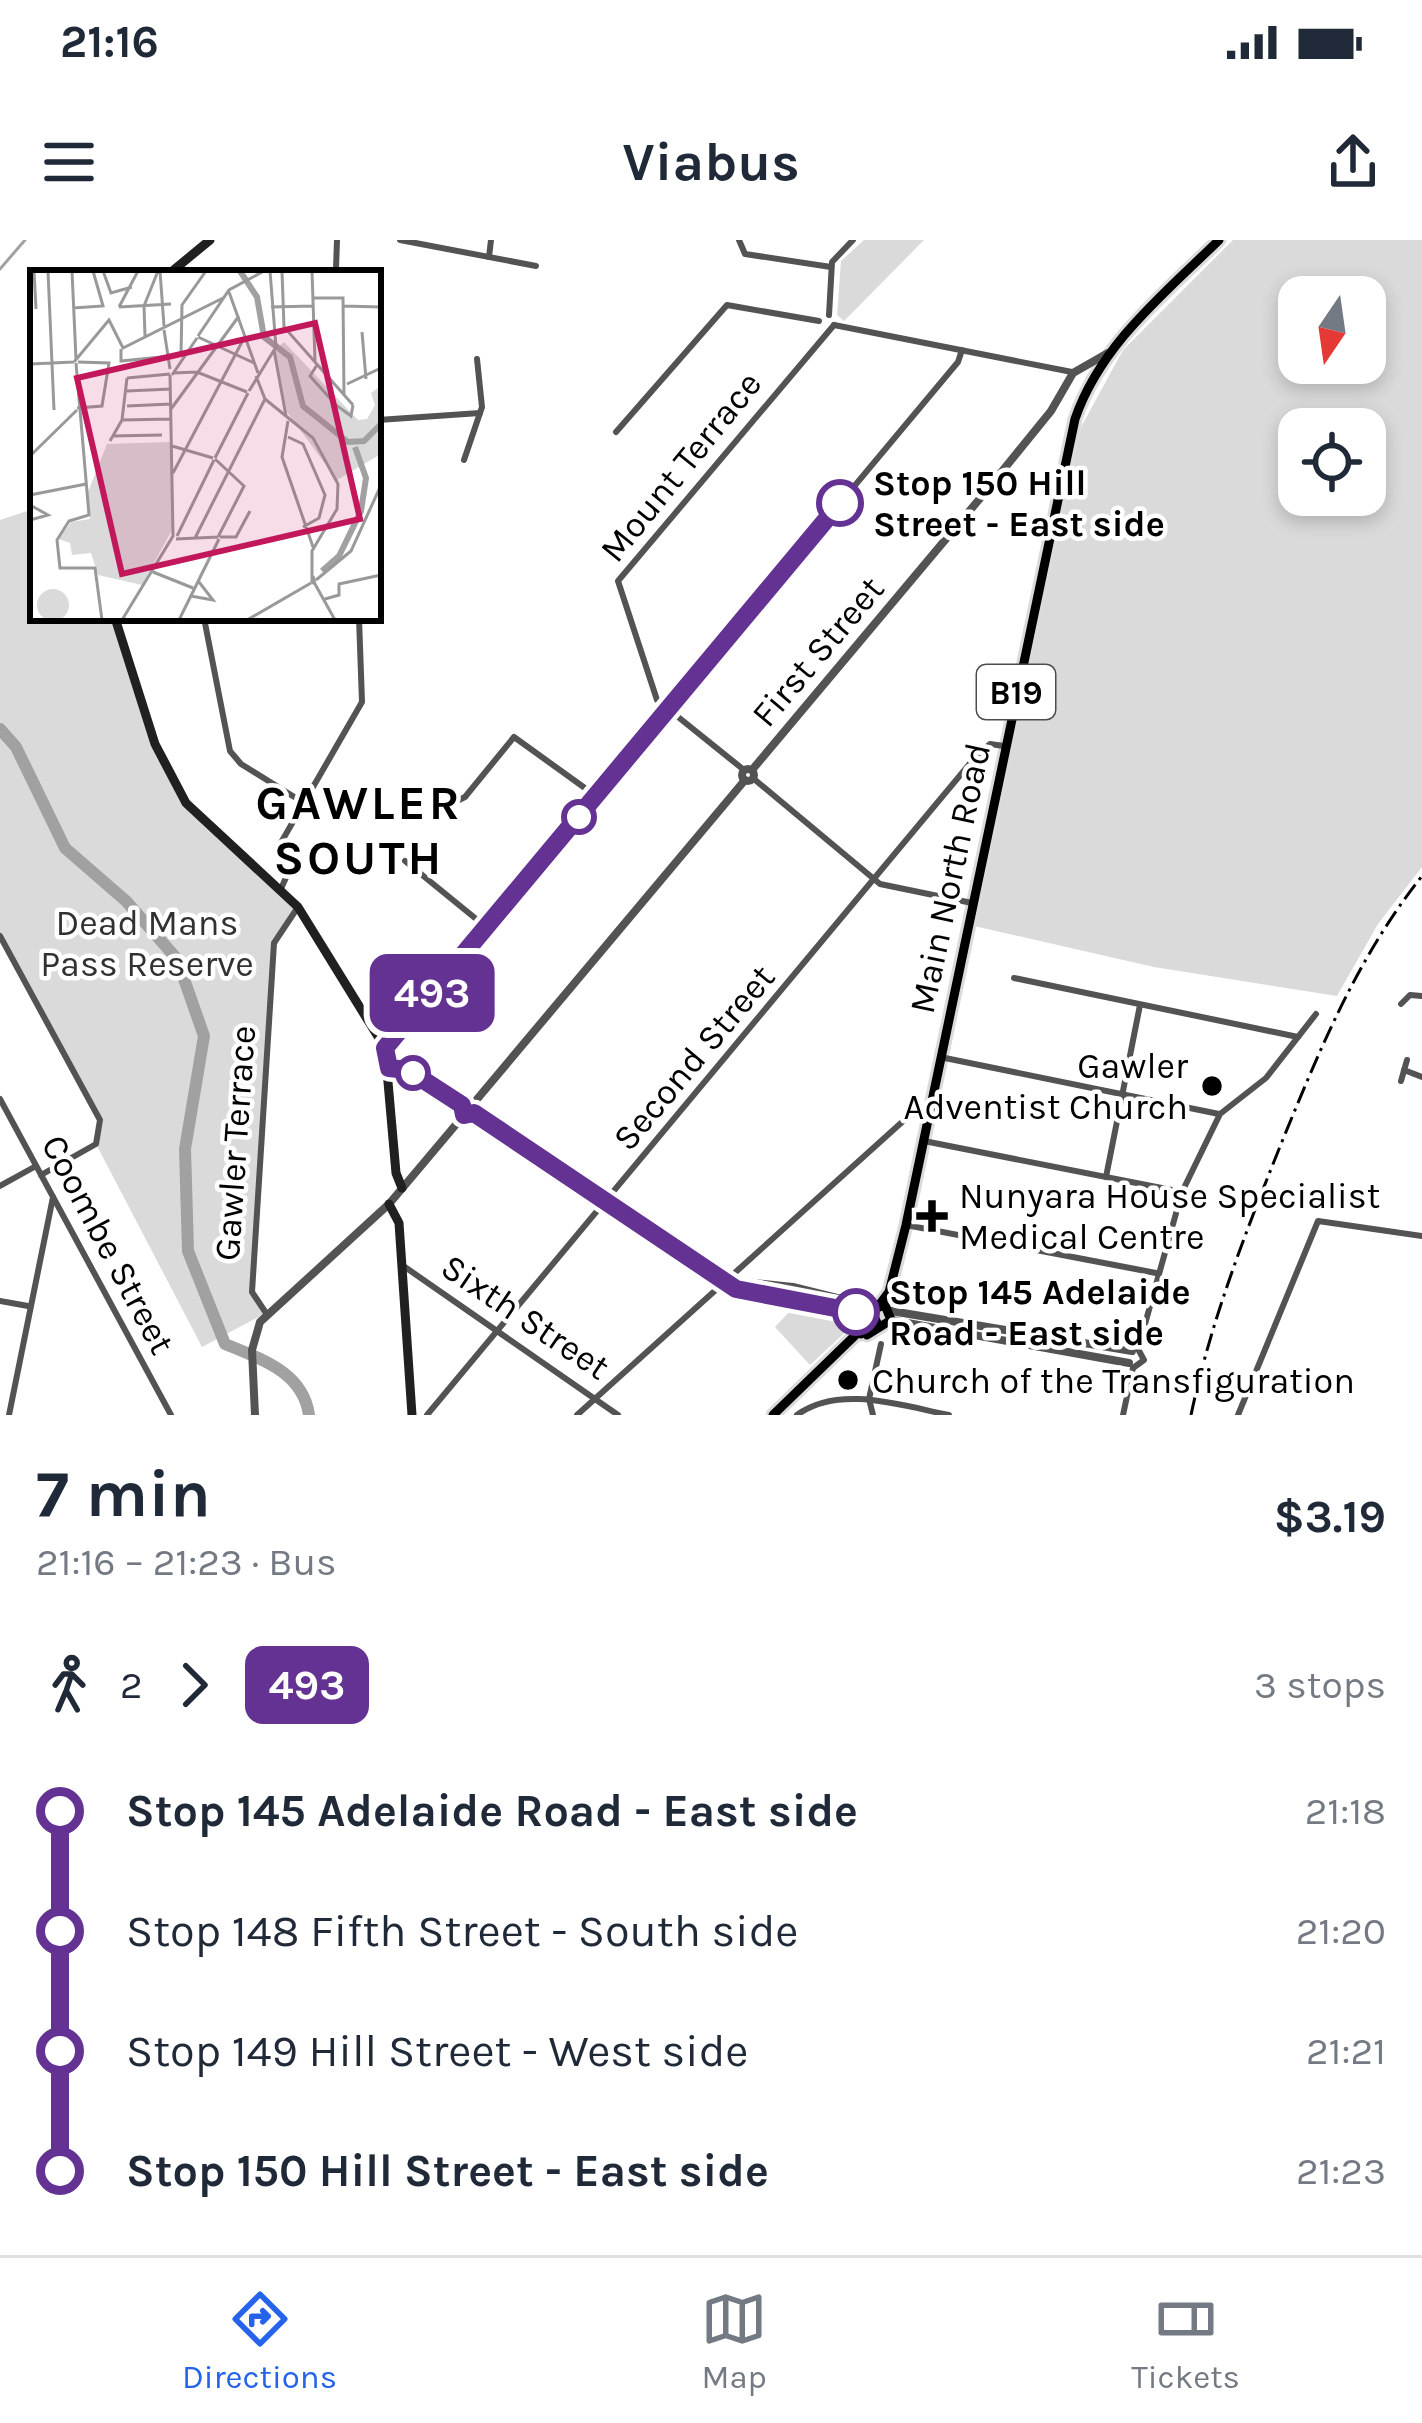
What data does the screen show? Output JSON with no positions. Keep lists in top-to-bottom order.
{
  "streets": {
    "main road": ["B19", "Main North Road"],
    "street": [
      "Mount Terrace",
      "First Street",
      "Second Street",
      "Gawler Terrace",
      "Coombe Street",
      "Sixth Street"
    ]
  },
  "crossings": [
    ["First Street", "Gawler Terrace"],
    ["B19", "Main North Road"],
    ["Main North Road", "Second Street"],
    ["Second Street", "Sixth Street"]
  ],
  "districts": ["GAWLER SOUTH"],
  "parks": ["Dead Mans Pass Reserve"],
  "places": {
    "other": [
      "Stop 150 Hill Street - East side",
      "Gawler Adventist Church",
      "Stop 145 Adelaide Road - East side",
      "Church of the Transfiguration"
    ],
    "health": ["Nunyara House Specialist Medical Centre"]
  },
  "lines": ["bus line 493"],
  "north": "bottom",
  "page": {
    "status": "21:16",
    "header": "Viabus",
    "on_map": "493",
    "heading": ["7 min", "21:16 – 21:23 · Bus", "$3.19"],
    "legs": ["2", "493", "3 stops"],
    "list": [
      {
        "name": "Stop 145 Adelaide Road - East side",
        "value": "21:18"
      },
      {
        "name": "Stop 148 Fifth Street - South side",
        "value": "21:20"
      },
      {
        "name": "Stop 149 Hill Street - West side",
        "value": "21:21"
      },
      {
        "name": "Stop 150 Hill Street - East side",
        "value": "21:23"
      }
    ],
    "tabs": ["Directions", "Map", "Tickets"]
  }
}
